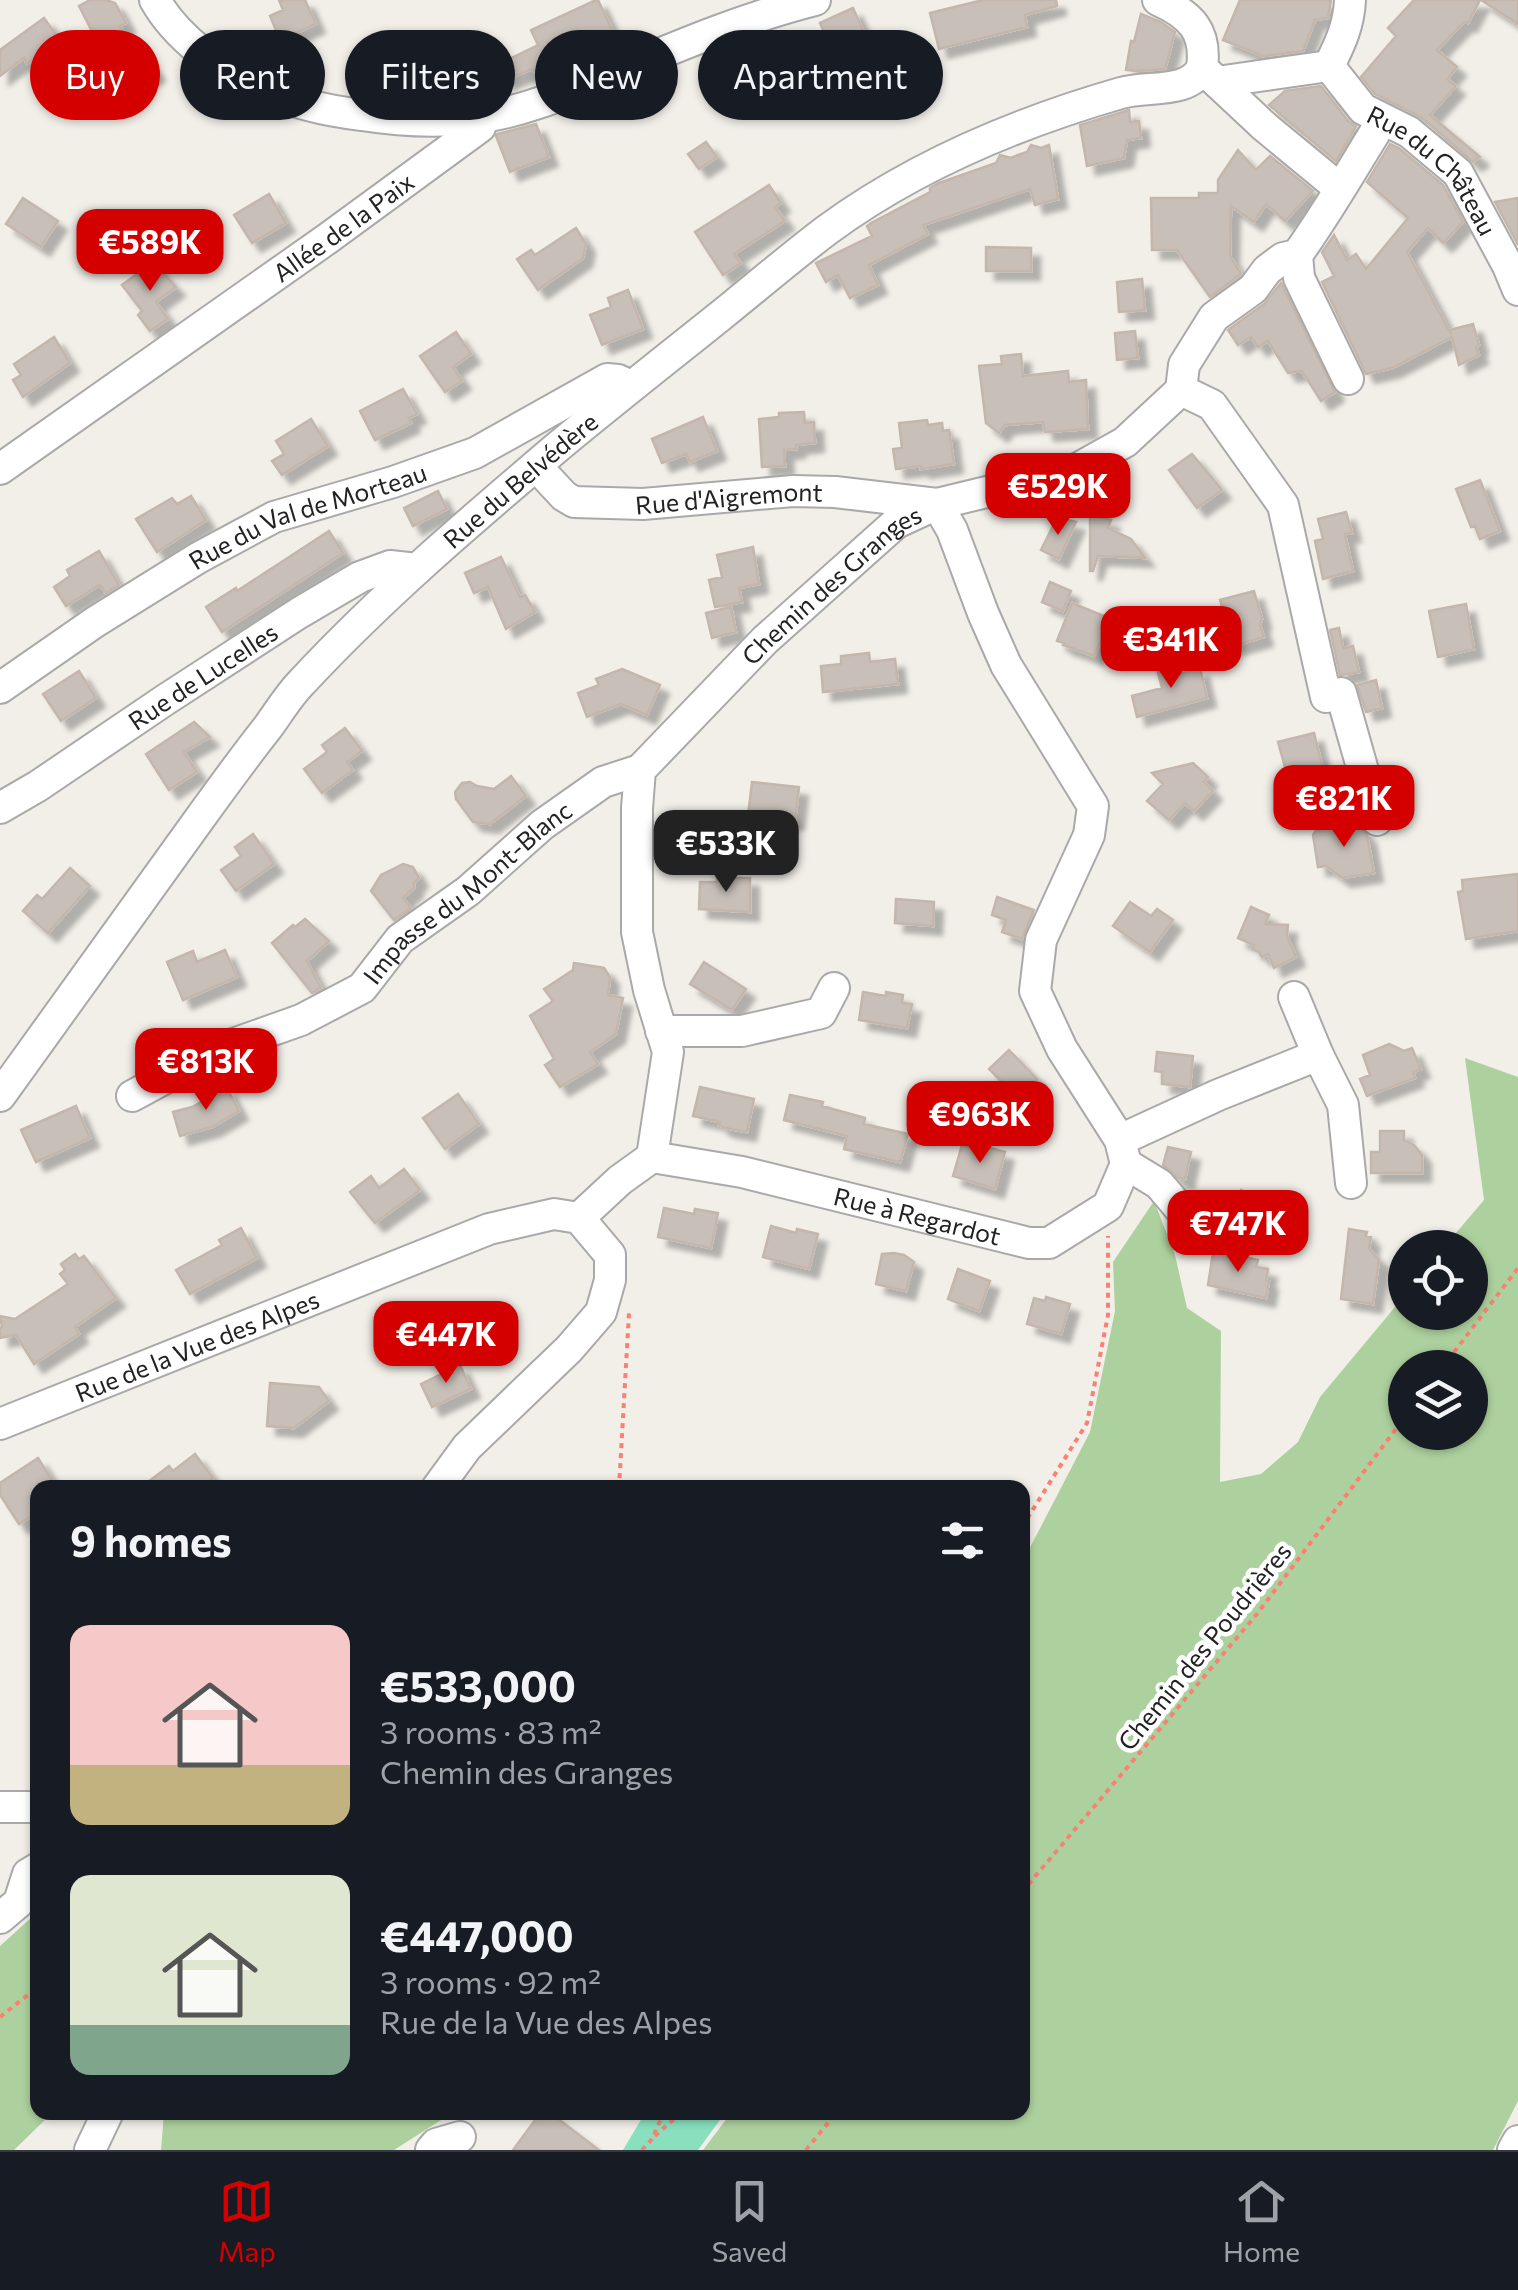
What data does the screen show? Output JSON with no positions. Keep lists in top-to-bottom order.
{
  "streets": {
    "street": [
      "Rue du Château",
      "Allée de la Paix",
      "Rue du Belvédère",
      "Rue d'Aigremont",
      "Rue du Val de Morteau",
      "Chemin des Granges",
      "Rue de Lucelles",
      "Impasse du Mont-Blanc",
      "Rue à Regardot",
      "Rue de la Vue des Alpes"
    ],
    "path": ["Chemin des Poudrières"]
  },
  "crossings": [
    ["Rue du Château", "Rue du Belvédère"],
    ["Rue du Château", "Chemin des Granges"],
    ["Rue du Belvédère", "Rue d'Aigremont"],
    ["Rue du Belvédère", "Rue du Val de Morteau"],
    ["Rue du Belvédère", "Rue de Lucelles"],
    ["Rue d'Aigremont", "Chemin des Granges"],
    ["Chemin des Granges", "Impasse du Mont-Blanc"]
  ],
  "page": {
    "chip": [
      "Buy",
      "Rent",
      "Filters",
      "New",
      "Apartment"
    ],
    "price": [
      "€589K",
      "€529K",
      "€341K",
      "€821K",
      "€533K",
      "€813K",
      "€963K",
      "€747K",
      "€447K"
    ],
    "heading": "9 homes",
    "list": [
      {
        "name": "€533,000",
        "note": "3 rooms · 83 m² · Chemin des Granges"
      },
      {
        "name": "€447,000",
        "note": "3 rooms · 92 m² · Rue de la Vue des Alpes"
      }
    ],
    "tabs": ["Map", "Saved", "Home"]
  }
}
